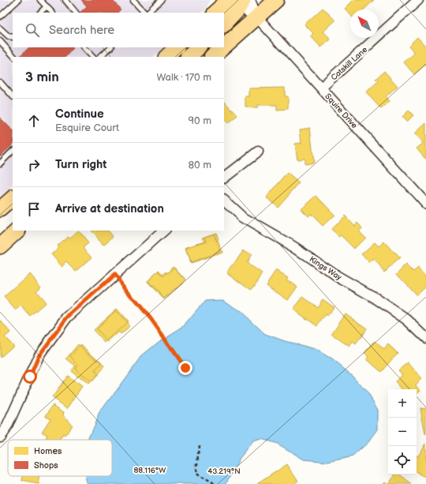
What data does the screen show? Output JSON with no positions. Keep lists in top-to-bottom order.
{
  "streets": {
    "street": ["Catskill Lane", "Squire Drive", "Kings Way"]
  },
  "crossings": [
    ["Catskill Lane", "Squire Drive"]
  ],
  "legend": ["Homes", "Shops"],
  "north": "top left",
  "page": {
    "search": "Search here",
    "heading": ["3 min", "Walk · 170 m"],
    "list": [
      ["Continue", "Esquire Court", "90 m"],
      ["Turn right", "80 m"],
      "Arrive at destination"
    ],
    "map_buttons": ["+", "−"]
  },
  "coordinates": ["88.116°W", "43.219°N"]
}
